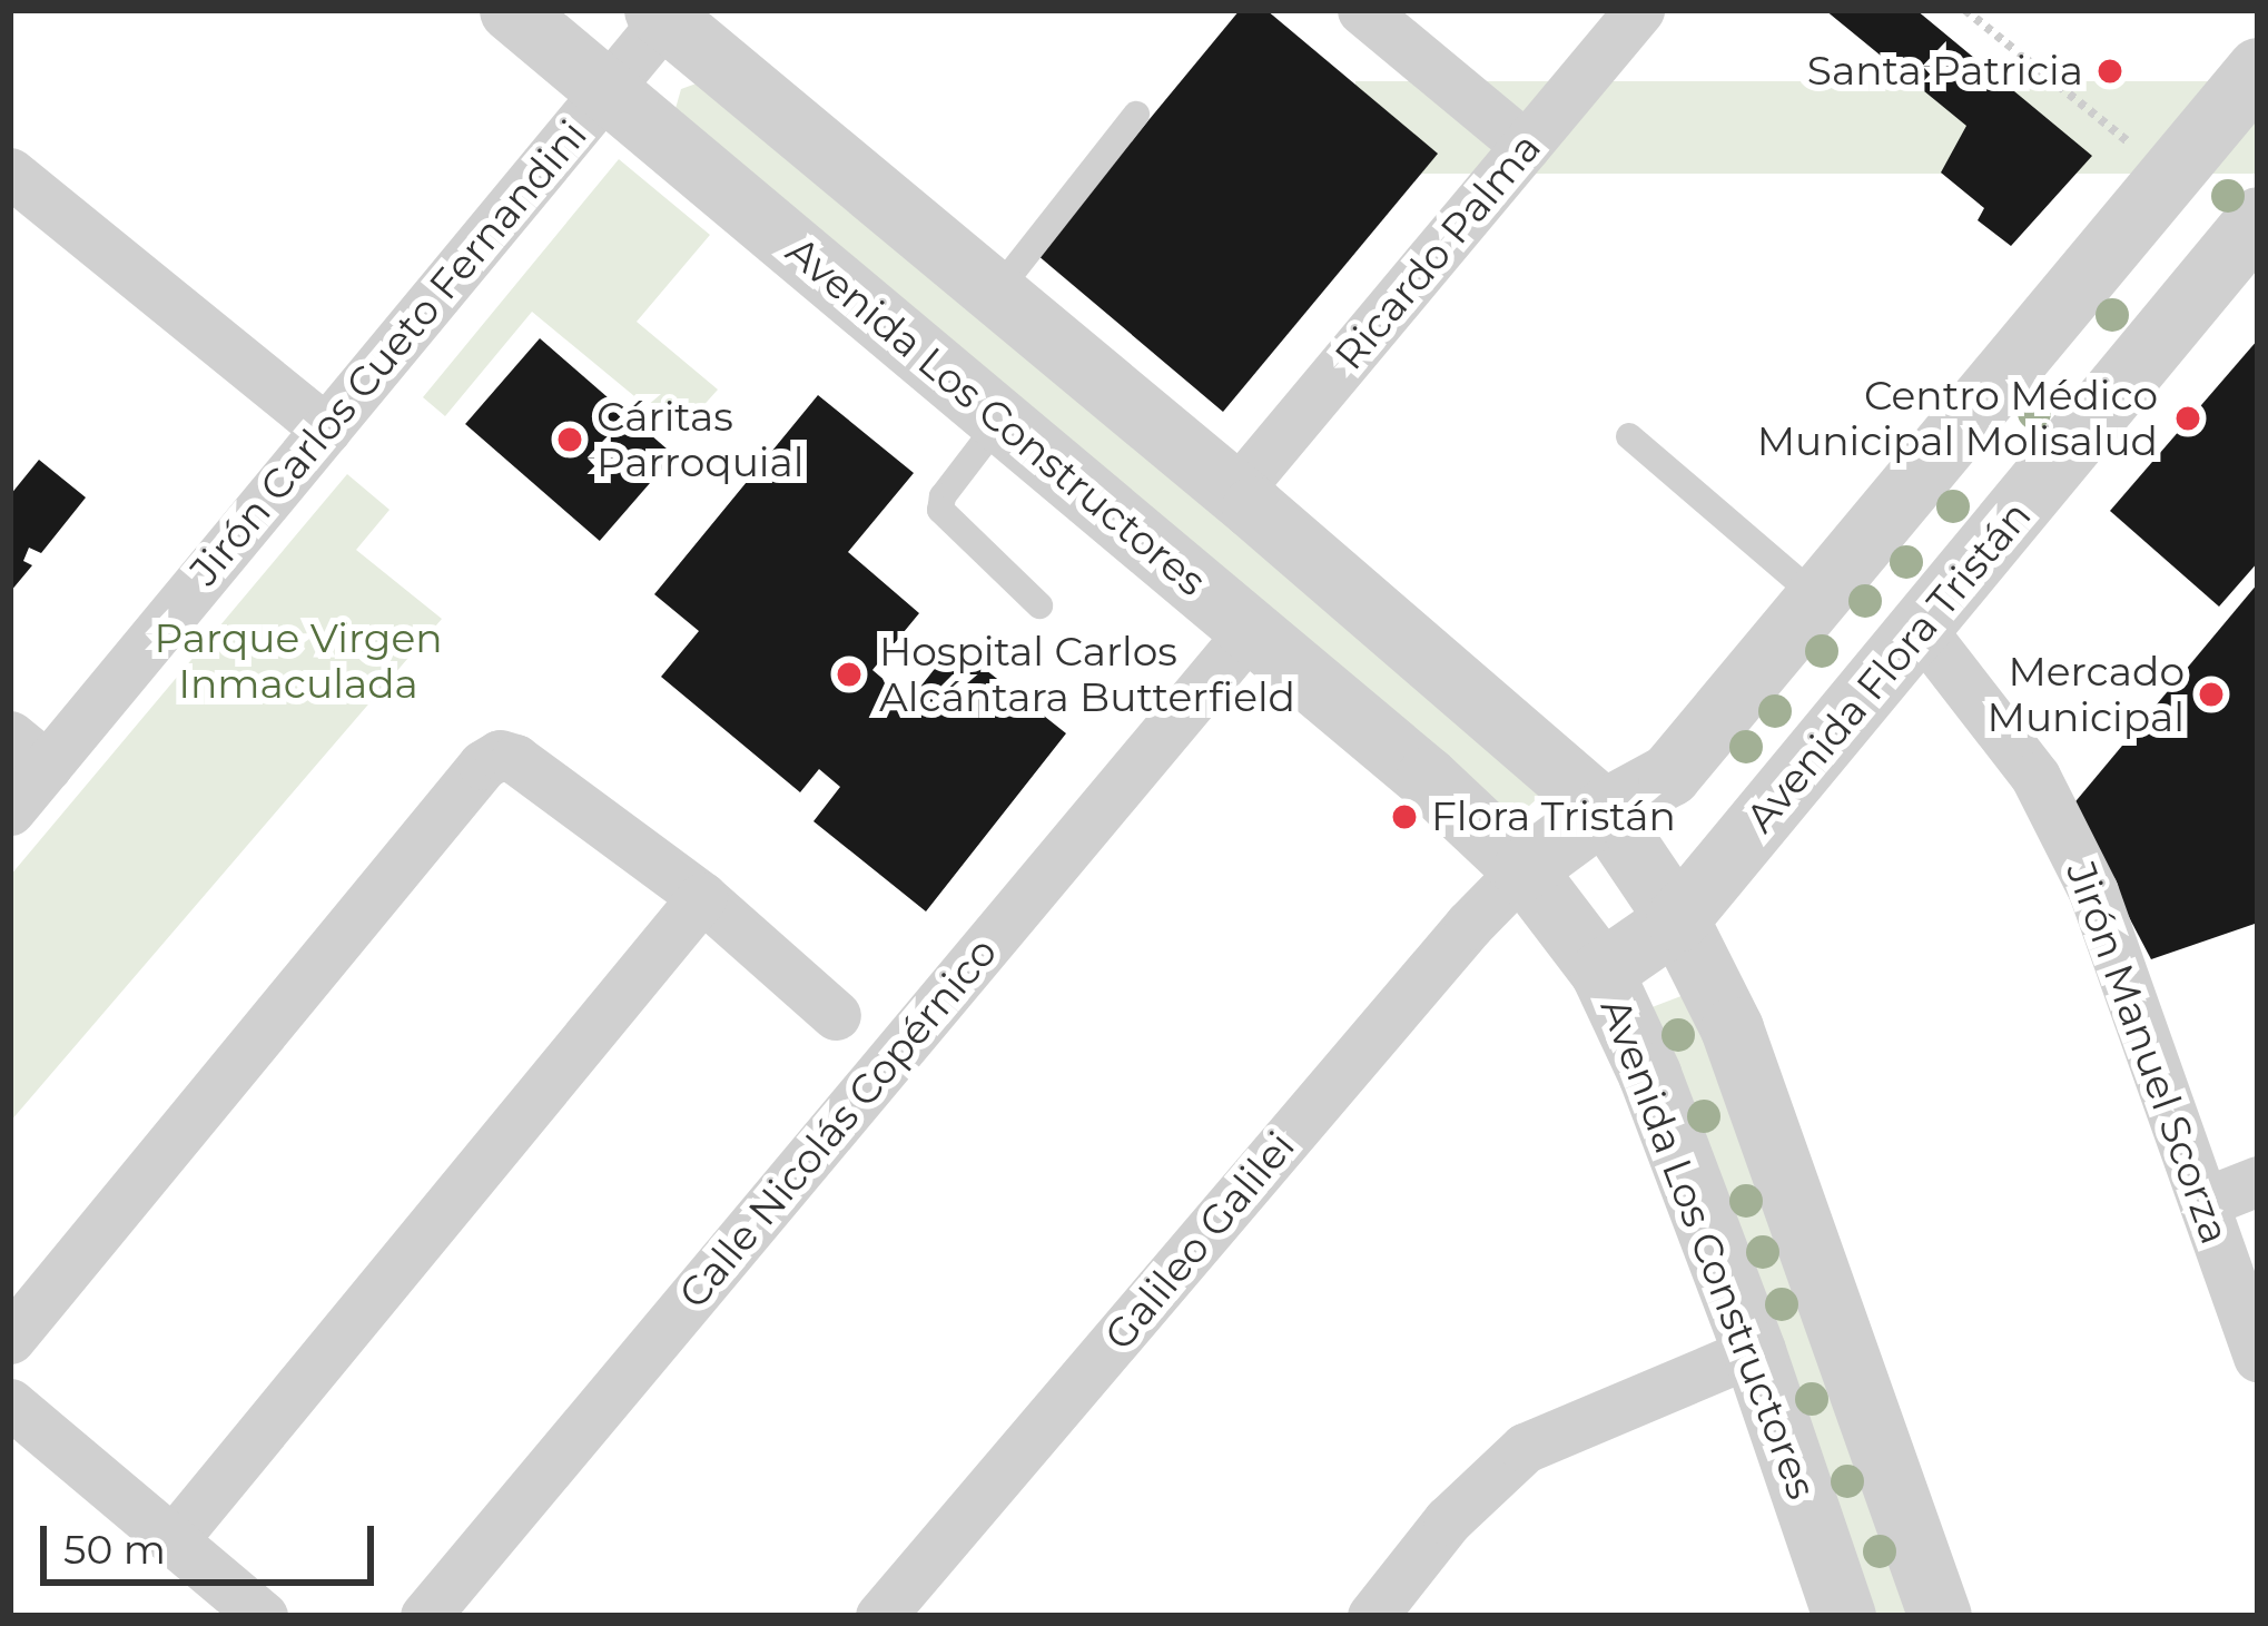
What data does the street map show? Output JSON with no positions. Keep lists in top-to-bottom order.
{
  "streets": {
    "street": [
      "Ricardo Palma",
      "Jirón Carlos Cueto Fernandini",
      "Avenida Los Constructores",
      "Avenida Flora Tristán",
      "Jirón Manuel Scorza",
      "Calle Nicolás Copérnico",
      "Galileo Galilei"
    ]
  },
  "crossings": [
    ["Jirón Carlos Cueto Fernandini", "Avenida Los Constructores"],
    ["Avenida Los Constructores", "Avenida Flora Tristán"],
    ["Avenida Los Constructores", "Calle Nicolás Copérnico"],
    ["Avenida Los Constructores", "Galileo Galilei"],
    ["Avenida Flora Tristán", "Jirón Manuel Scorza"]
  ],
  "parks": ["Parque Virgen Inmaculada"],
  "places": [
    "Santa Patricia",
    "Centro Médico Municipal Molisalud",
    "Cáritas Parroquial",
    "Hospital Carlos Alcántara Butterfield",
    "Mercado Municipal",
    "Flora Tristán"
  ],
  "scale_bar": "50 m"
}
